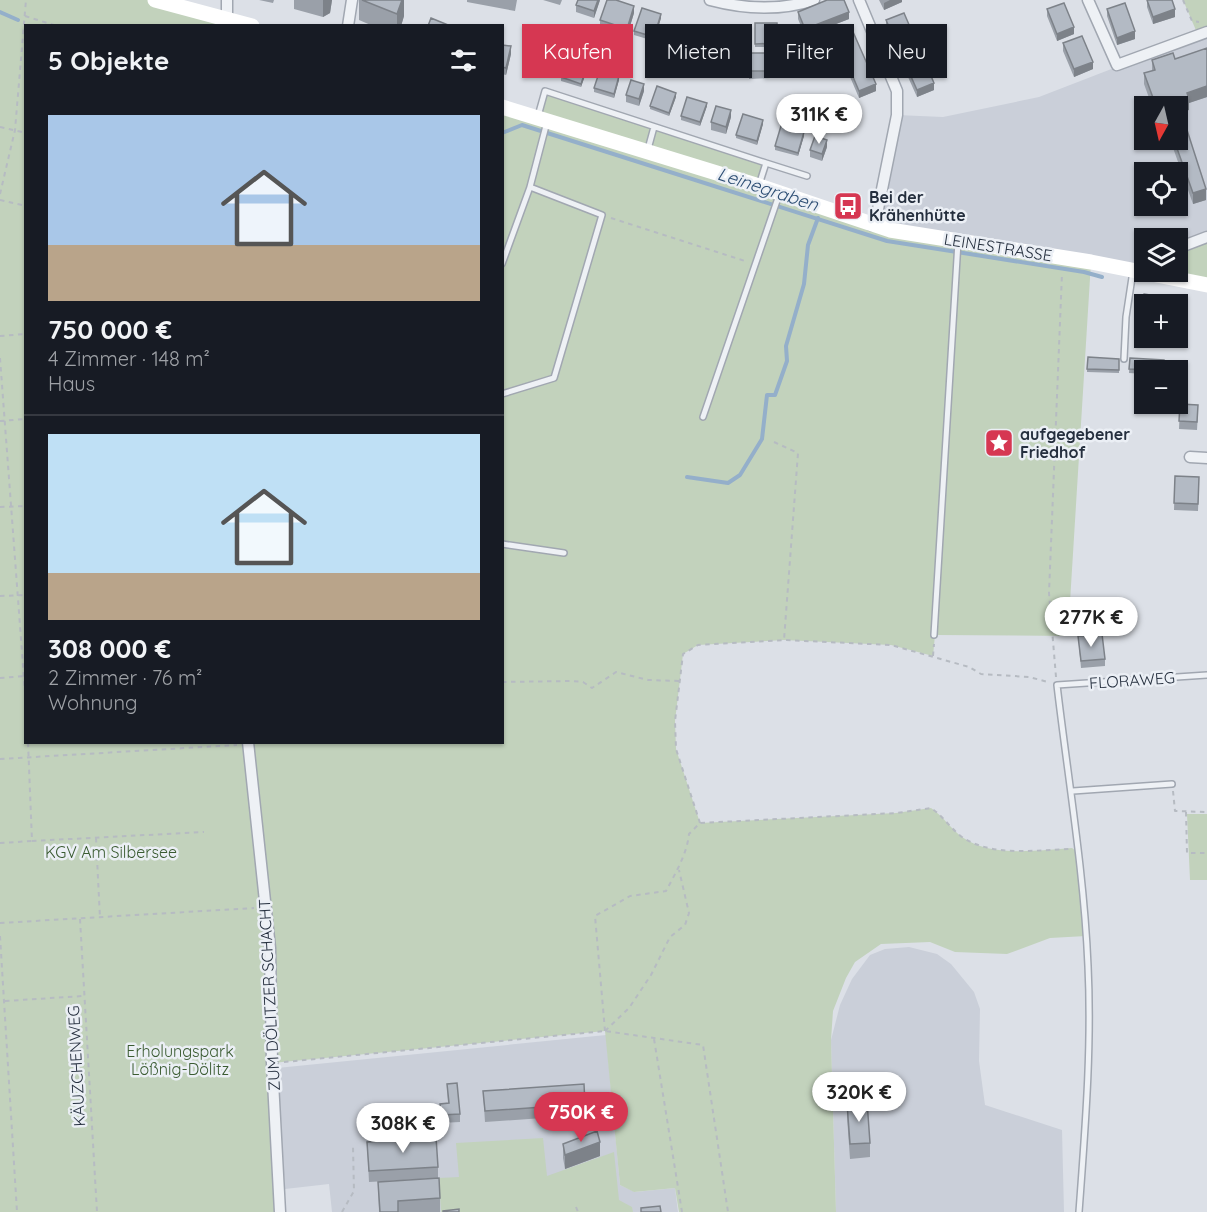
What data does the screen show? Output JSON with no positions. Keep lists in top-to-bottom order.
{
  "streets": {
    "main road": ["LEINESTRASSE"],
    "street": ["ZUM DÖLITZER SCHACHT"],
    "lane": ["FLORAWEG"],
    "path": ["KÄUZCHENWEG"]
  },
  "water": ["Leinegraben"],
  "parks": ["KGV Am Silbersee", "Erholungspark Lößnig-Dölitz"],
  "places": {
    "bus stop": ["Bei der Krähenhütte"],
    "place": ["aufgegebener Friedhof"]
  },
  "north": "bottom",
  "page": {
    "chip": [
      "Kaufen",
      "Mieten",
      "Filter",
      "Neu"
    ],
    "heading": "5 Objekte",
    "price": [
      "311K €",
      "277K €",
      "320K €",
      "750K €",
      "308K €"
    ],
    "map_buttons": ["+", "−"],
    "list": [
      {
        "name": "750 000 €",
        "note": "4 Zimmer · 148 m² · Haus"
      },
      {
        "name": "308 000 €",
        "note": "2 Zimmer · 76 m² · Wohnung"
      }
    ]
  }
}
